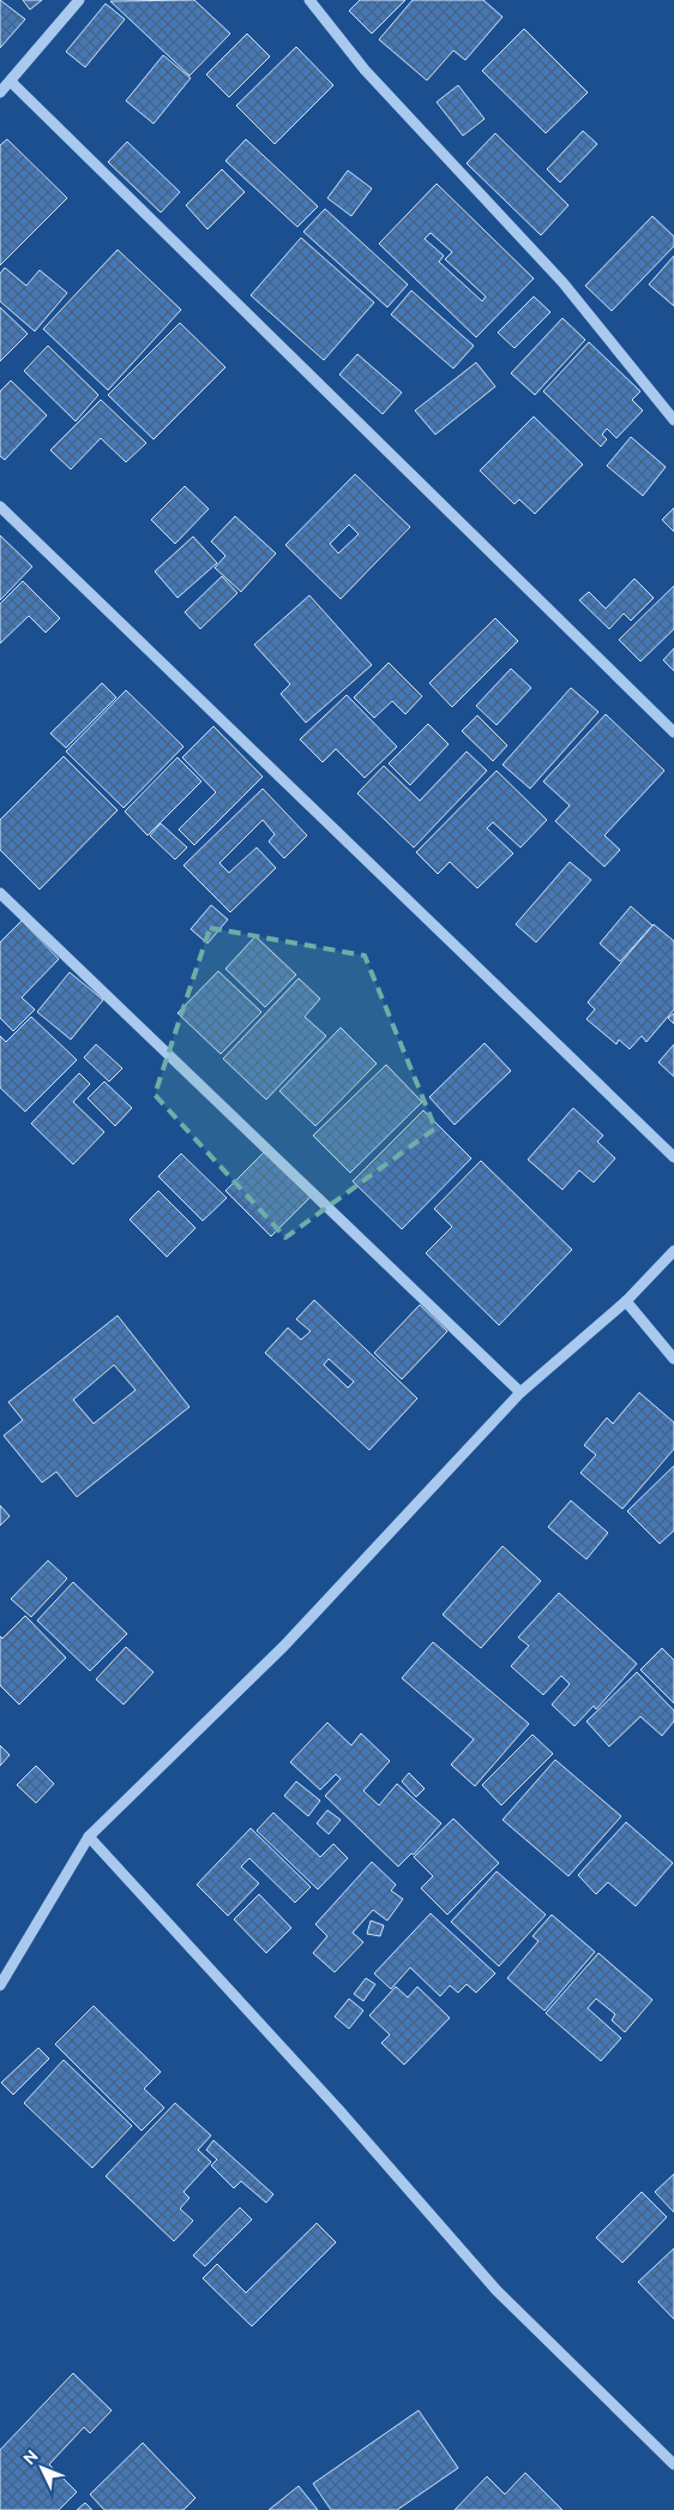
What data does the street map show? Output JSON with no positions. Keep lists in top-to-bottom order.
{
  "north": "top left"
}
